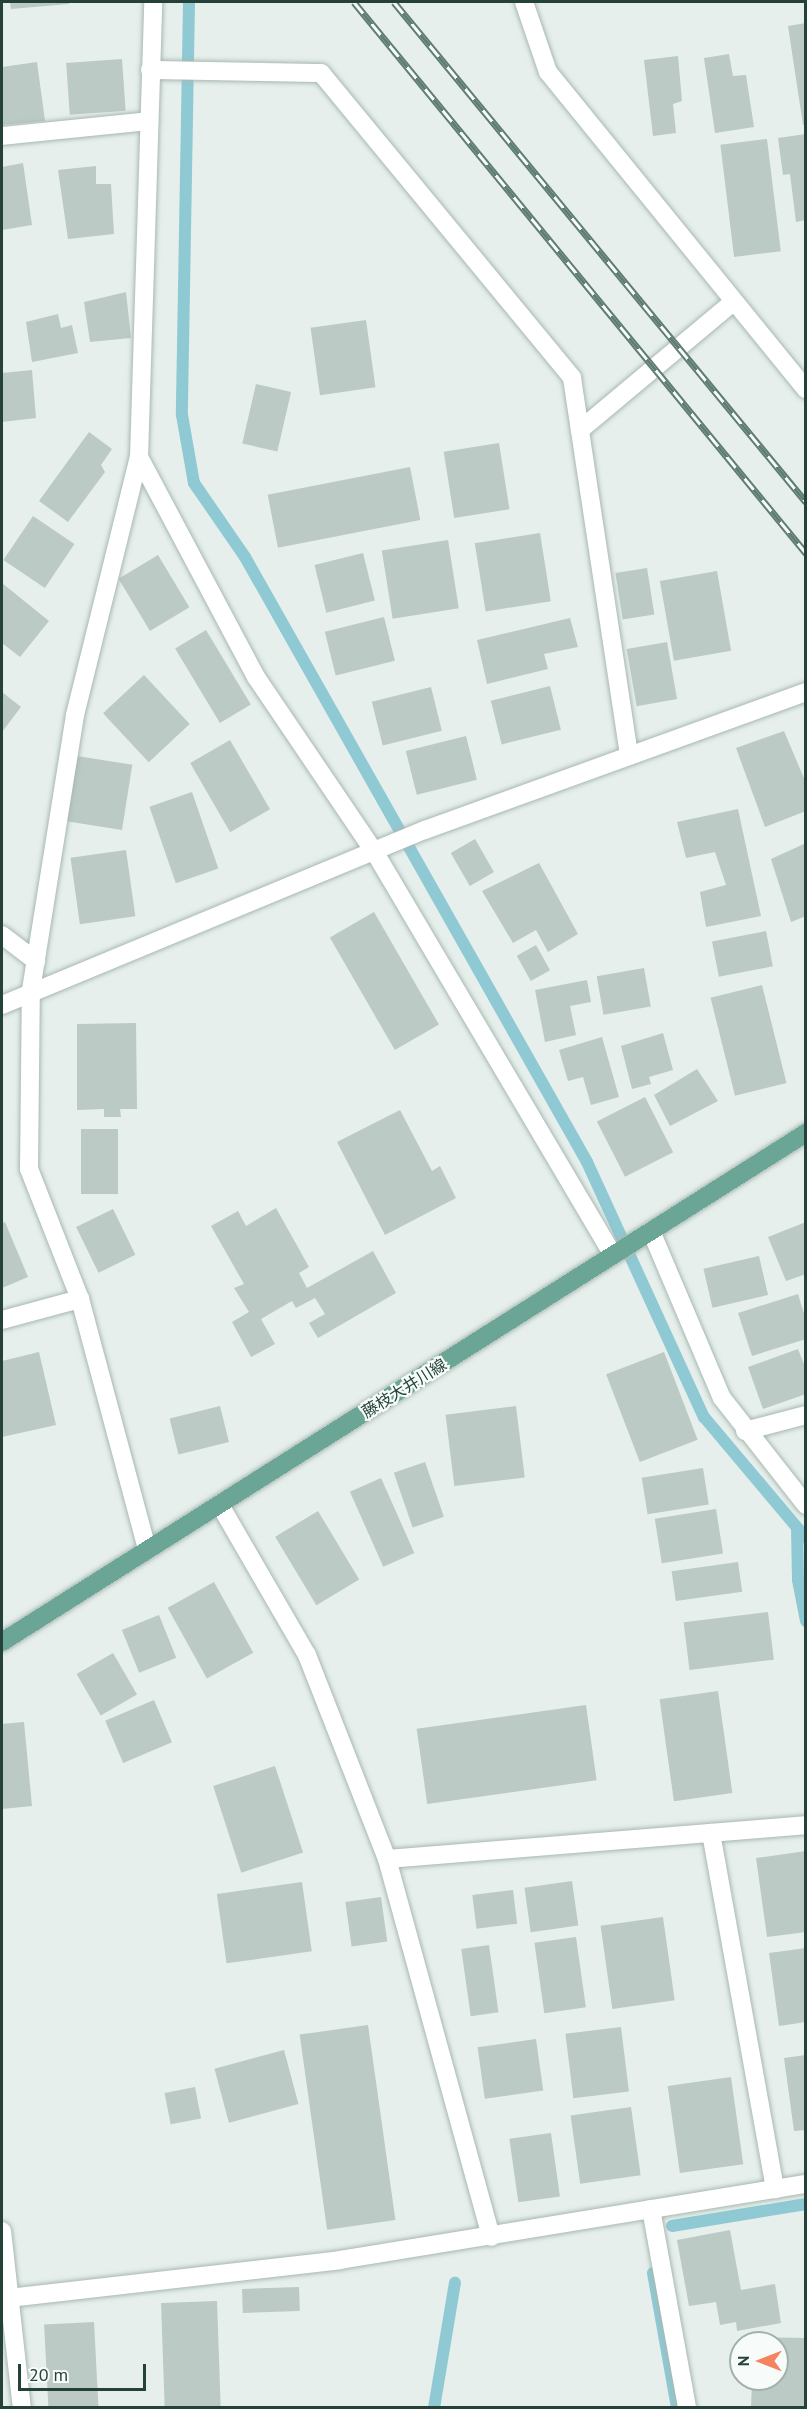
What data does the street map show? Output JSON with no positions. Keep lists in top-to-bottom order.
{
  "streets": {
    "main road": ["藤枝大井川線"]
  },
  "scale_bar": "20 m",
  "north": "left"
}
